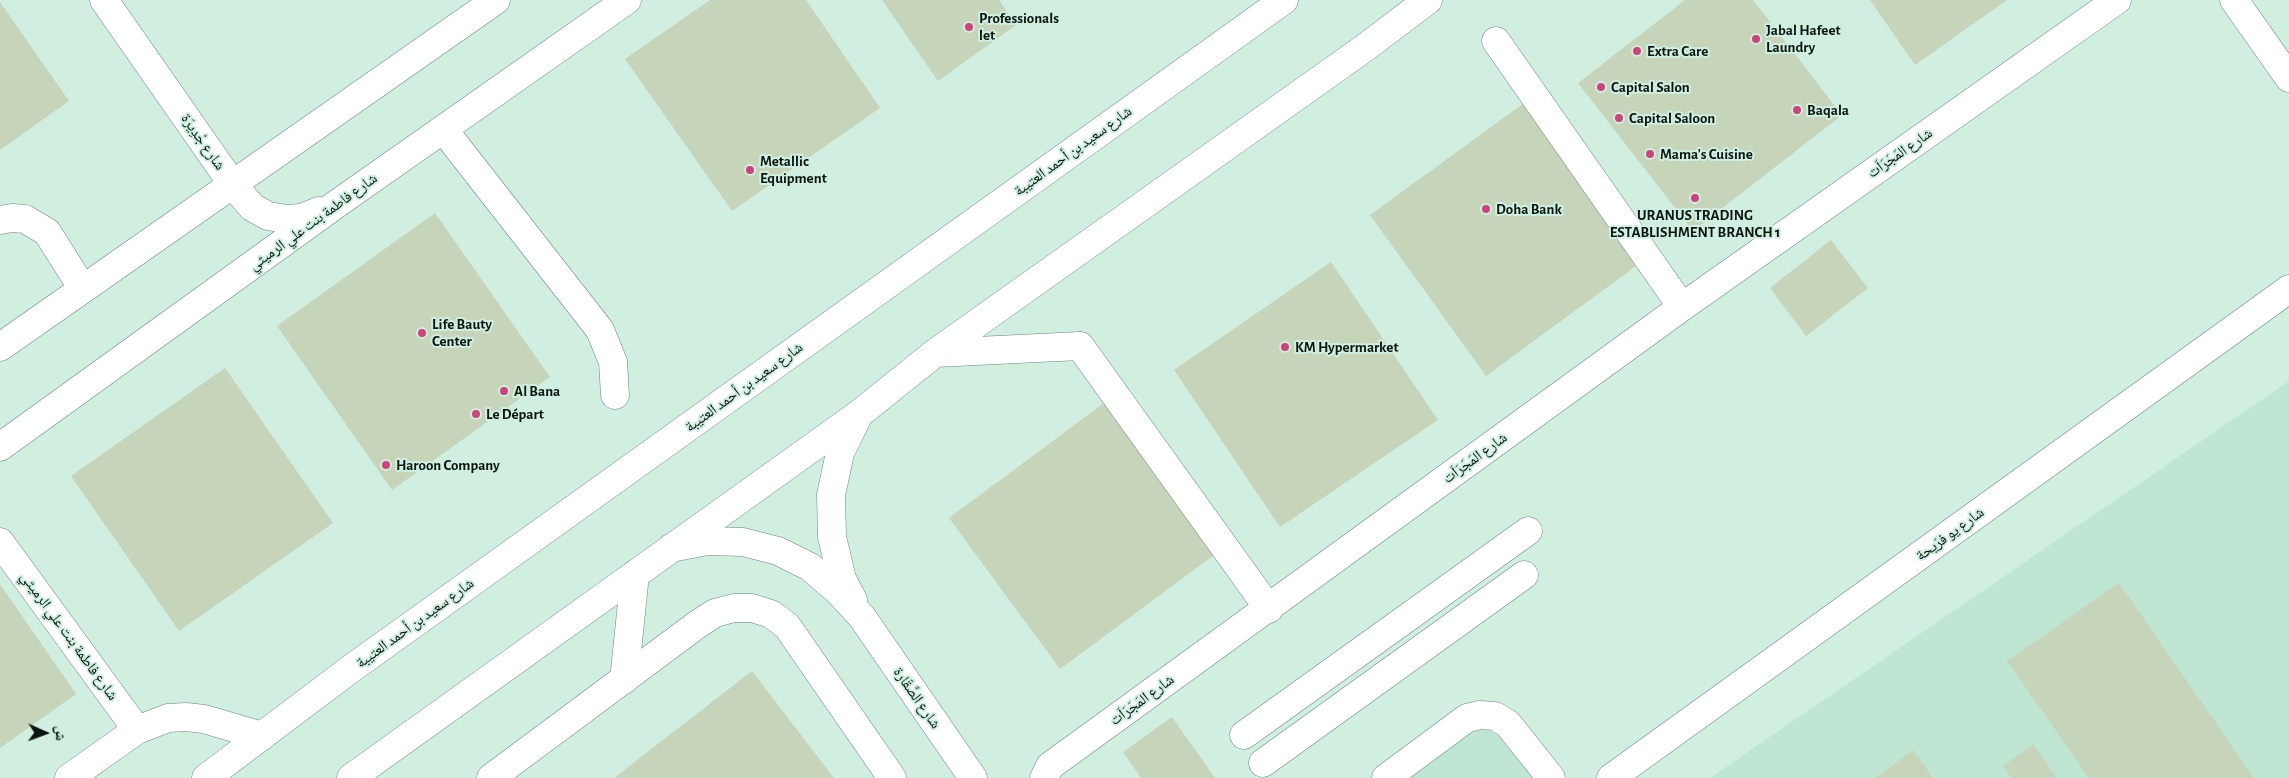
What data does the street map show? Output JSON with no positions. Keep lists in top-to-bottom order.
{
  "streets": {
    "main road": [
      "شارع جْدِيرَة",
      "شارع سعيد بن أحمد العتيبة",
      "شارع المَجَرَاَت",
      "شارع فاطمة بنت علي الرميثي",
      "شارع يو فرَيحة",
      "شارع الصَّقّارة"
    ]
  },
  "crossings": [
    ["شارع جْدِيرَة", "شارع فاطمة بنت علي الرميثي"]
  ],
  "places": [
    "Professionals let",
    "Jabal Hafeet Laundry",
    "Extra Care",
    "Capital Salon",
    "Baqala",
    "Capital Saloon",
    "Mama's Cuisine",
    "Metallic Equipment",
    "URANUS TRADING ESTABLISHMENT BRANCH 1",
    "Doha Bank",
    "Life Bauty Center",
    "KM Hypermarket",
    "Al Bana",
    "Le Départ",
    "Haroon Company"
  ],
  "north": "right"
}
